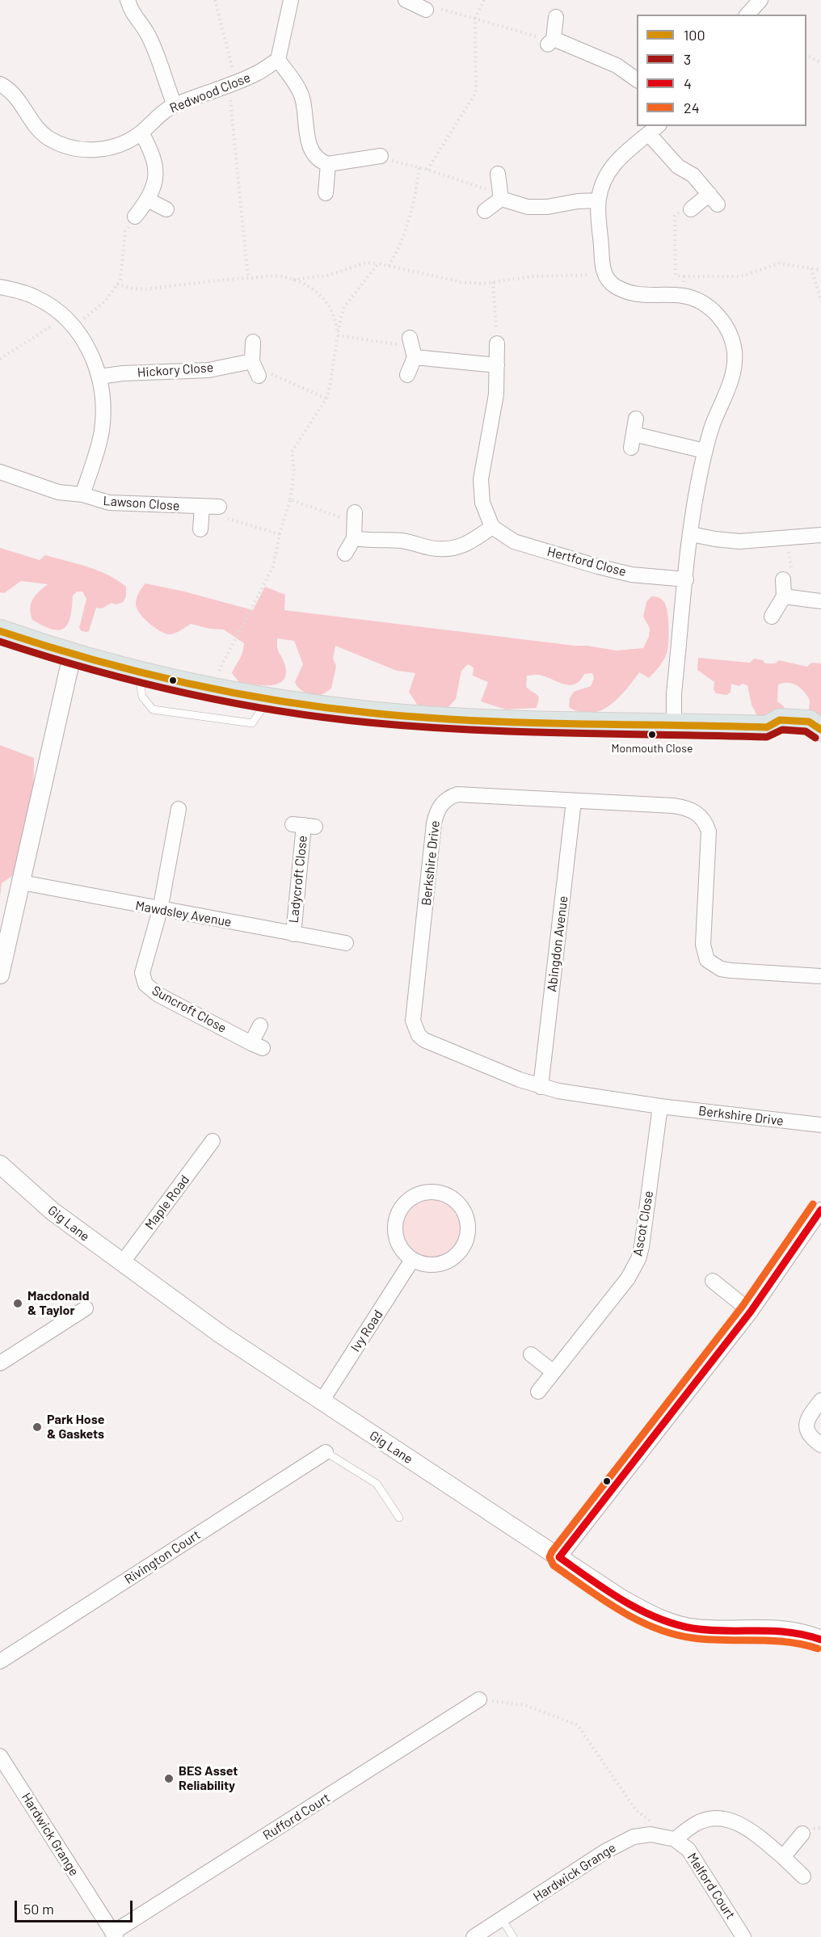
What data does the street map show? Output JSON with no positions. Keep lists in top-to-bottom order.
{
  "streets": {
    "street": [
      "Redwood Close",
      "Hickory Close",
      "Lawson Close",
      "Hertford Close",
      "Berkshire Drive",
      "Ladycroft Close",
      "Mawdsley Avenue",
      "Abingdon Avenue",
      "Suncroft Close",
      "Maple Road",
      "Gig Lane",
      "Ascot Close",
      "Ivy Road",
      "Rivington Court",
      "Rufford Court",
      "Hardwick Grange",
      "Melford Court"
    ]
  },
  "crossings": [
    ["Hickory Close", "Lawson Close"],
    ["Berkshire Drive", "Abingdon Avenue"],
    ["Berkshire Drive", "Ascot Close"],
    ["Ladycroft Close", "Mawdsley Avenue"],
    ["Mawdsley Avenue", "Suncroft Close"],
    ["Maple Road", "Gig Lane"],
    ["Gig Lane", "Ivy Road"],
    ["Rufford Court", "Hardwick Grange"],
    ["Hardwick Grange", "Melford Court"]
  ],
  "places": [
    "Monmouth Close",
    "Macdonald & Taylor",
    "Park Hose & Gaskets",
    "BES Asset Reliability"
  ],
  "lines": [
    "transit line 100",
    "transit line 3",
    "transit line 24",
    "transit line 4"
  ],
  "legend": [
    "100",
    "3",
    "4",
    "24"
  ],
  "scale_bar": "50 m"
}
